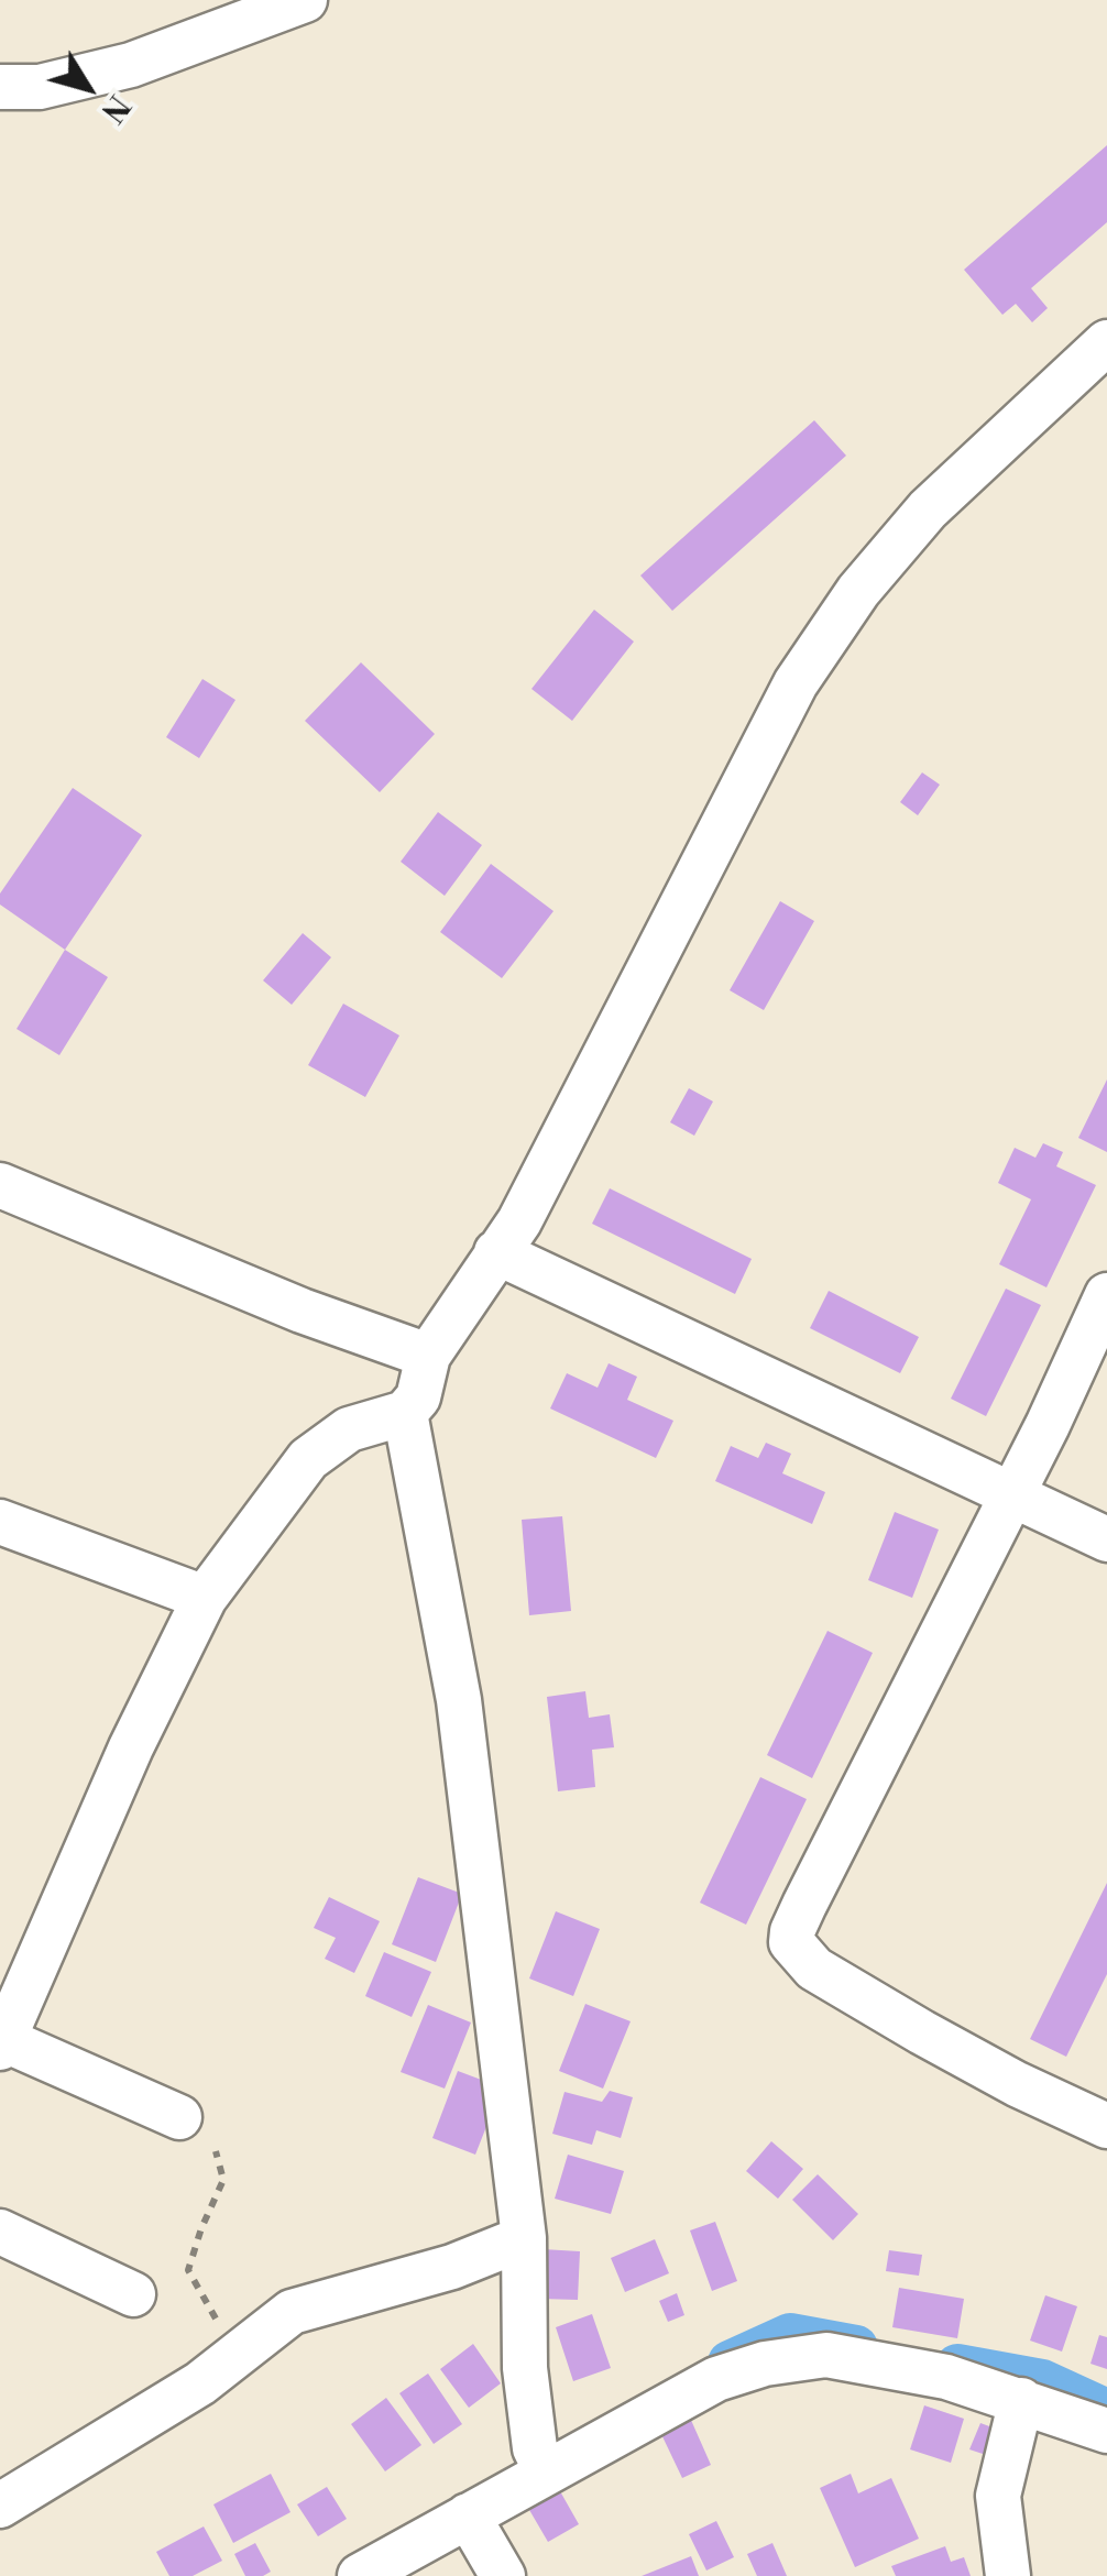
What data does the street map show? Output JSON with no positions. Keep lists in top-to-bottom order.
{
  "north": "bottom right"
}
